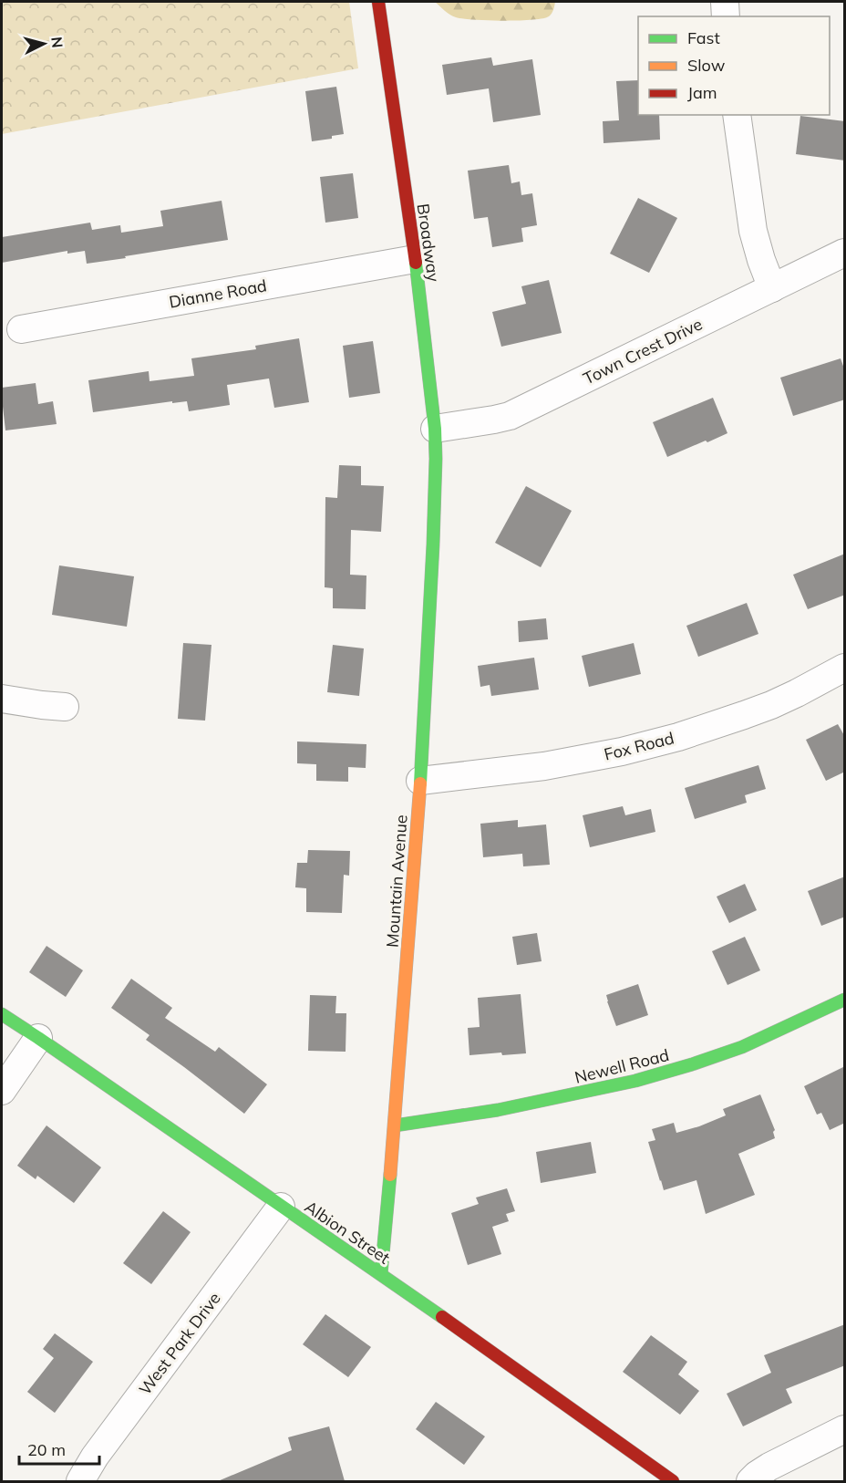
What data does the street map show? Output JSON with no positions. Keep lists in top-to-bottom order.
{
  "streets": {
    "main road": [
      "Broadway",
      "Mountain Avenue",
      "Newell Road",
      "Albion Street"
    ],
    "street": [
      "Dianne Road",
      "Town Crest Drive",
      "Fox Road",
      "West Park Drive"
    ]
  },
  "crossings": [
    ["Broadway", "Dianne Road"],
    ["Broadway", "Town Crest Drive"],
    ["Broadway", "Mountain Avenue"],
    ["Fox Road", "Mountain Avenue"],
    ["Mountain Avenue", "Newell Road"],
    ["Mountain Avenue", "Albion Street"],
    ["Albion Street", "West Park Drive"]
  ],
  "legend": ["Fast", "Slow", "Jam"],
  "scale_bar": "20 m",
  "north": "right"
}
